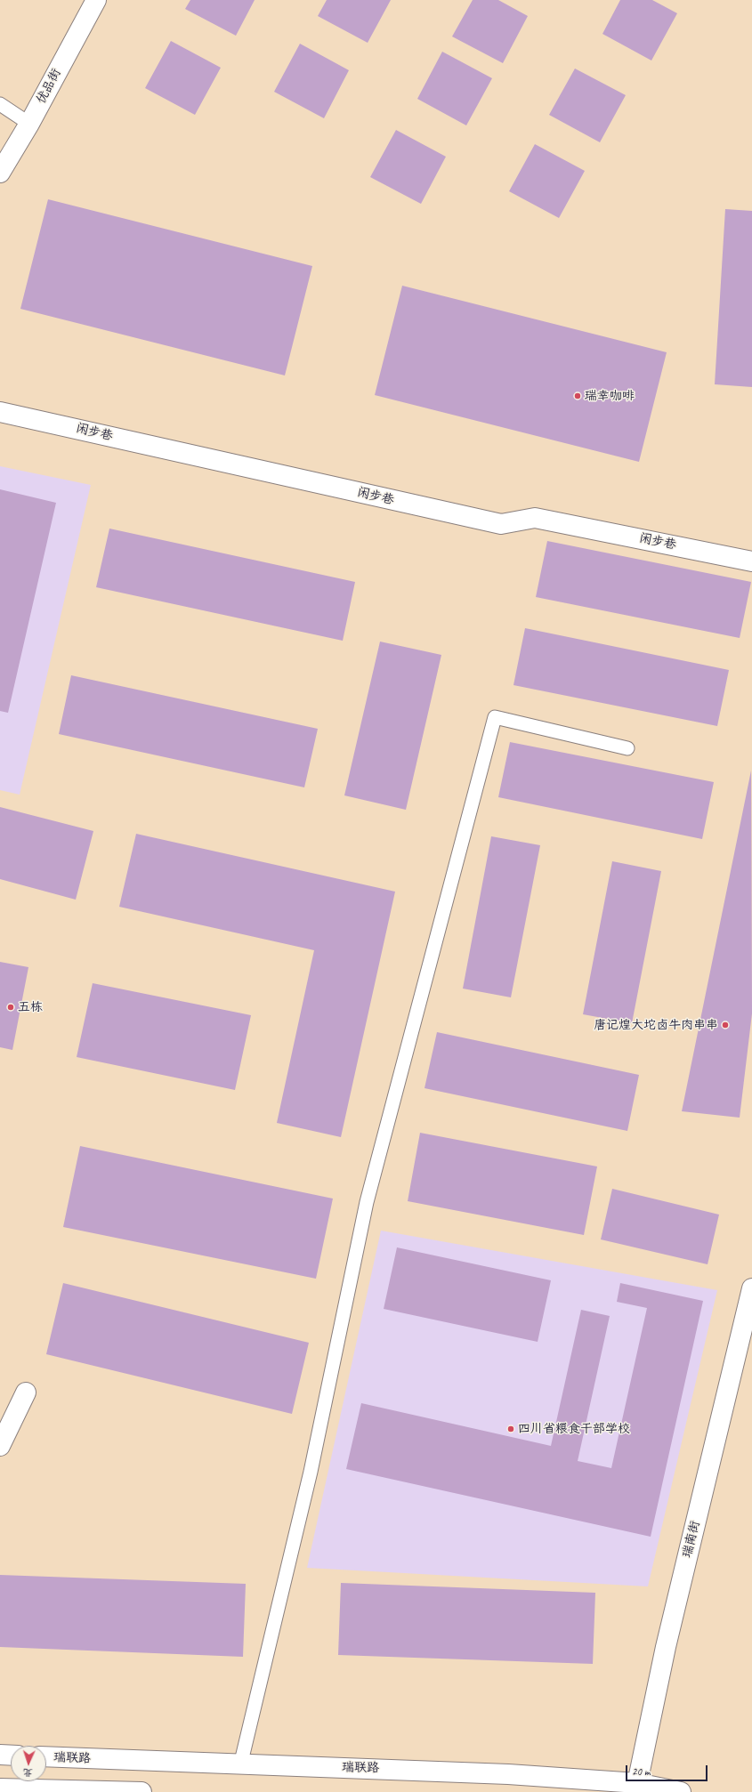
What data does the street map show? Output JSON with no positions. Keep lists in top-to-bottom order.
{
  "streets": {
    "street": [
      "优品街",
      "闲步巷",
      "瑞南街",
      "瑞联路"
    ]
  },
  "crossings": [
    ["瑞南街", "瑞联路"]
  ],
  "places": [
    "瑞幸咖啡",
    "五栋",
    "唐记煌大坨卤牛肉串串",
    "四川省粮食干部学校"
  ],
  "scale_bar": "20 m",
  "north": "bottom"
}
